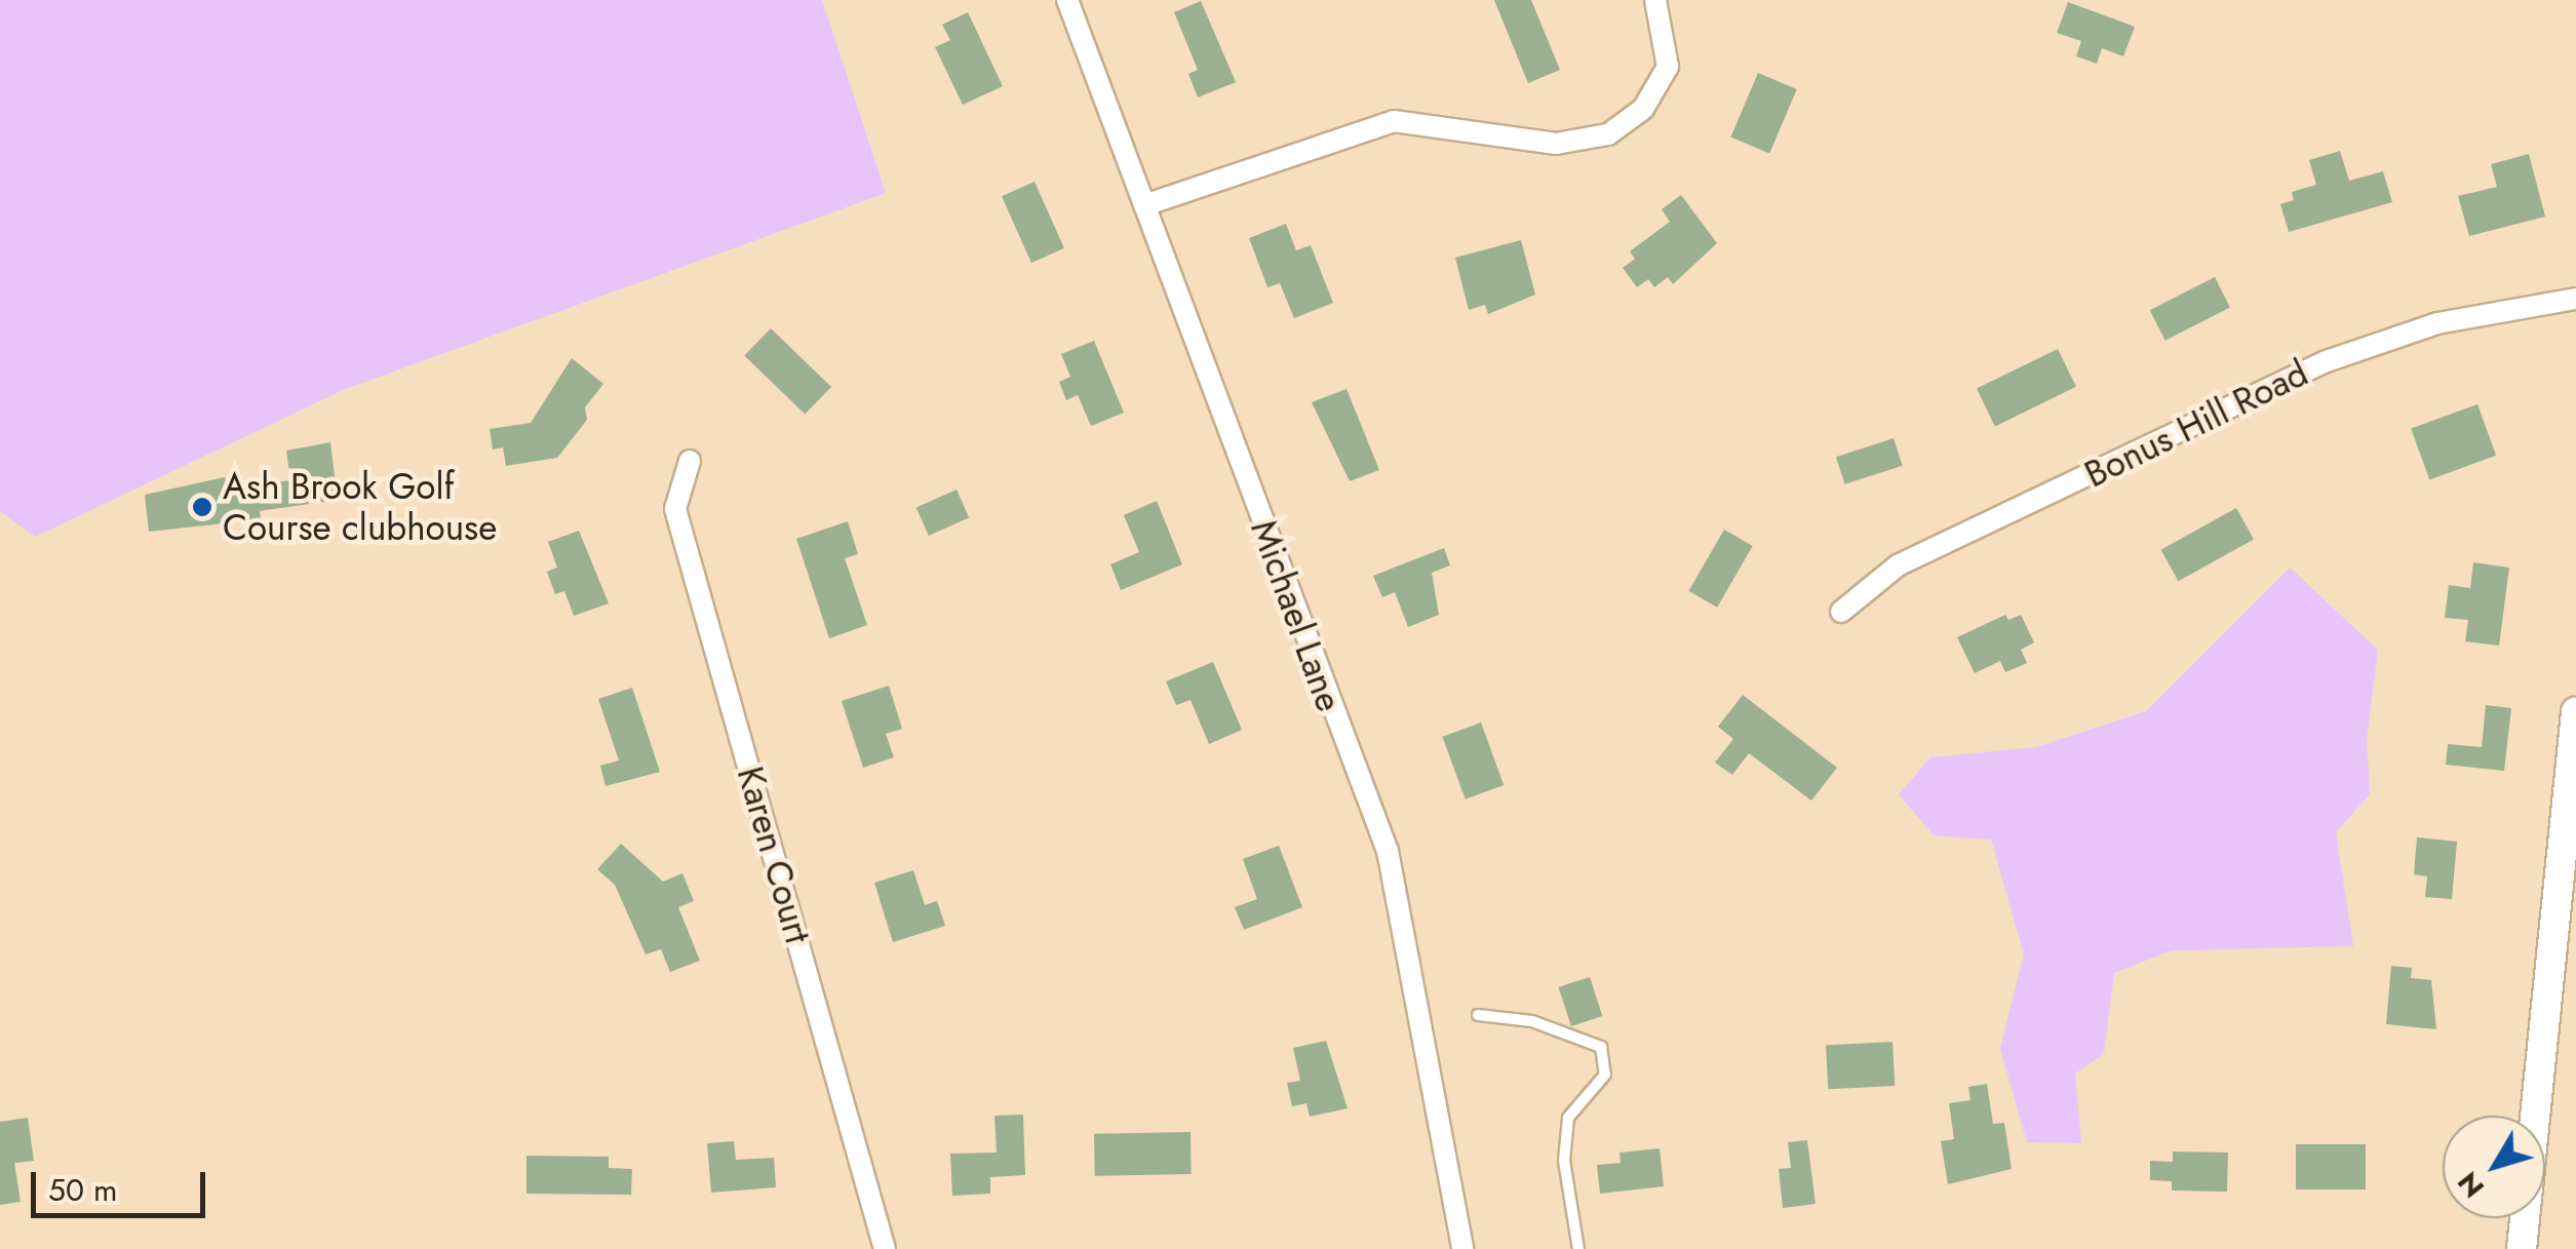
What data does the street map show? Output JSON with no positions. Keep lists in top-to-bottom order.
{
  "streets": {
    "street": ["Bonus Hill Road", "Michael Lane", "Karen Court"]
  },
  "places": ["Ash Brook Golf Course clubhouse"],
  "scale_bar": "50 m",
  "north": "bottom left"
}
